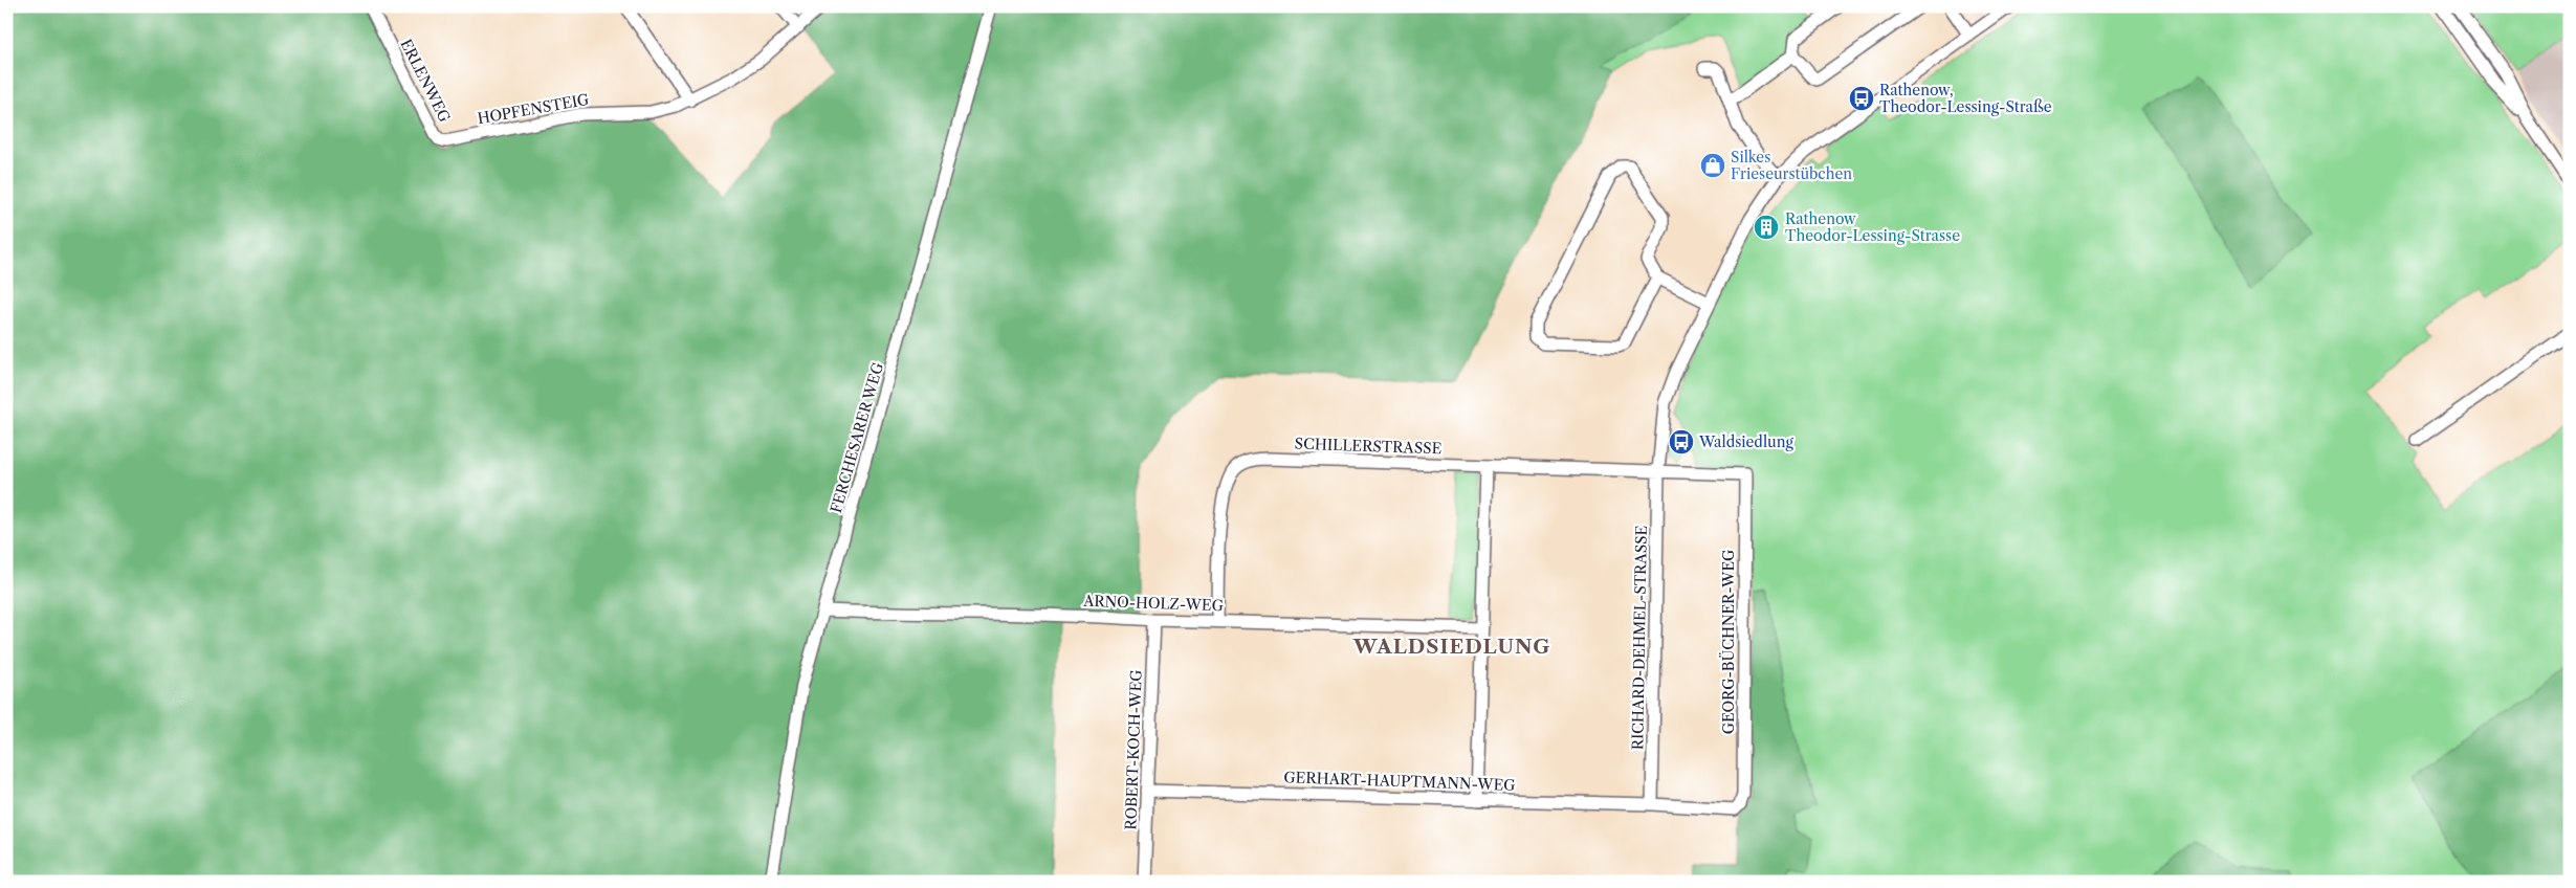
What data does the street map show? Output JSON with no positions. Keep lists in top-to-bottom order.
{
  "streets": {
    "street": [
      "ERLENWEG",
      "HOPFENSTEIG",
      "FERCHESARER WEG",
      "SCHILLERSTRASSE",
      "ARNO-HOLZ-WEG",
      "RICHARD-DEHMEL-STRASSE",
      "GEORG-BÜCHNER-WEG",
      "ROBERT-KOCH-WEG",
      "GERHART-HAUPTMANN-WEG"
    ]
  },
  "crossings": [
    ["ERLENWEG", "HOPFENSTEIG"],
    ["FERCHESARER WEG", "ARNO-HOLZ-WEG"],
    ["SCHILLERSTRASSE", "ARNO-HOLZ-WEG"],
    ["SCHILLERSTRASSE", "RICHARD-DEHMEL-STRASSE"],
    ["SCHILLERSTRASSE", "GEORG-BÜCHNER-WEG"],
    ["ARNO-HOLZ-WEG", "ROBERT-KOCH-WEG"],
    ["RICHARD-DEHMEL-STRASSE", "GEORG-BÜCHNER-WEG"],
    ["RICHARD-DEHMEL-STRASSE", "GERHART-HAUPTMANN-WEG"],
    ["GEORG-BÜCHNER-WEG", "GERHART-HAUPTMANN-WEG"],
    ["ROBERT-KOCH-WEG", "GERHART-HAUPTMANN-WEG"]
  ],
  "districts": ["WALDSIEDLUNG"],
  "places": {
    "bus stop": ["Rathenow, Theodor-Lessing-Straße", "Waldsiedlung"],
    "shop": ["Silkes Frieseurstübchen"],
    "building": ["Rathenow Theodor-Lessing-Strasse"]
  }
}
